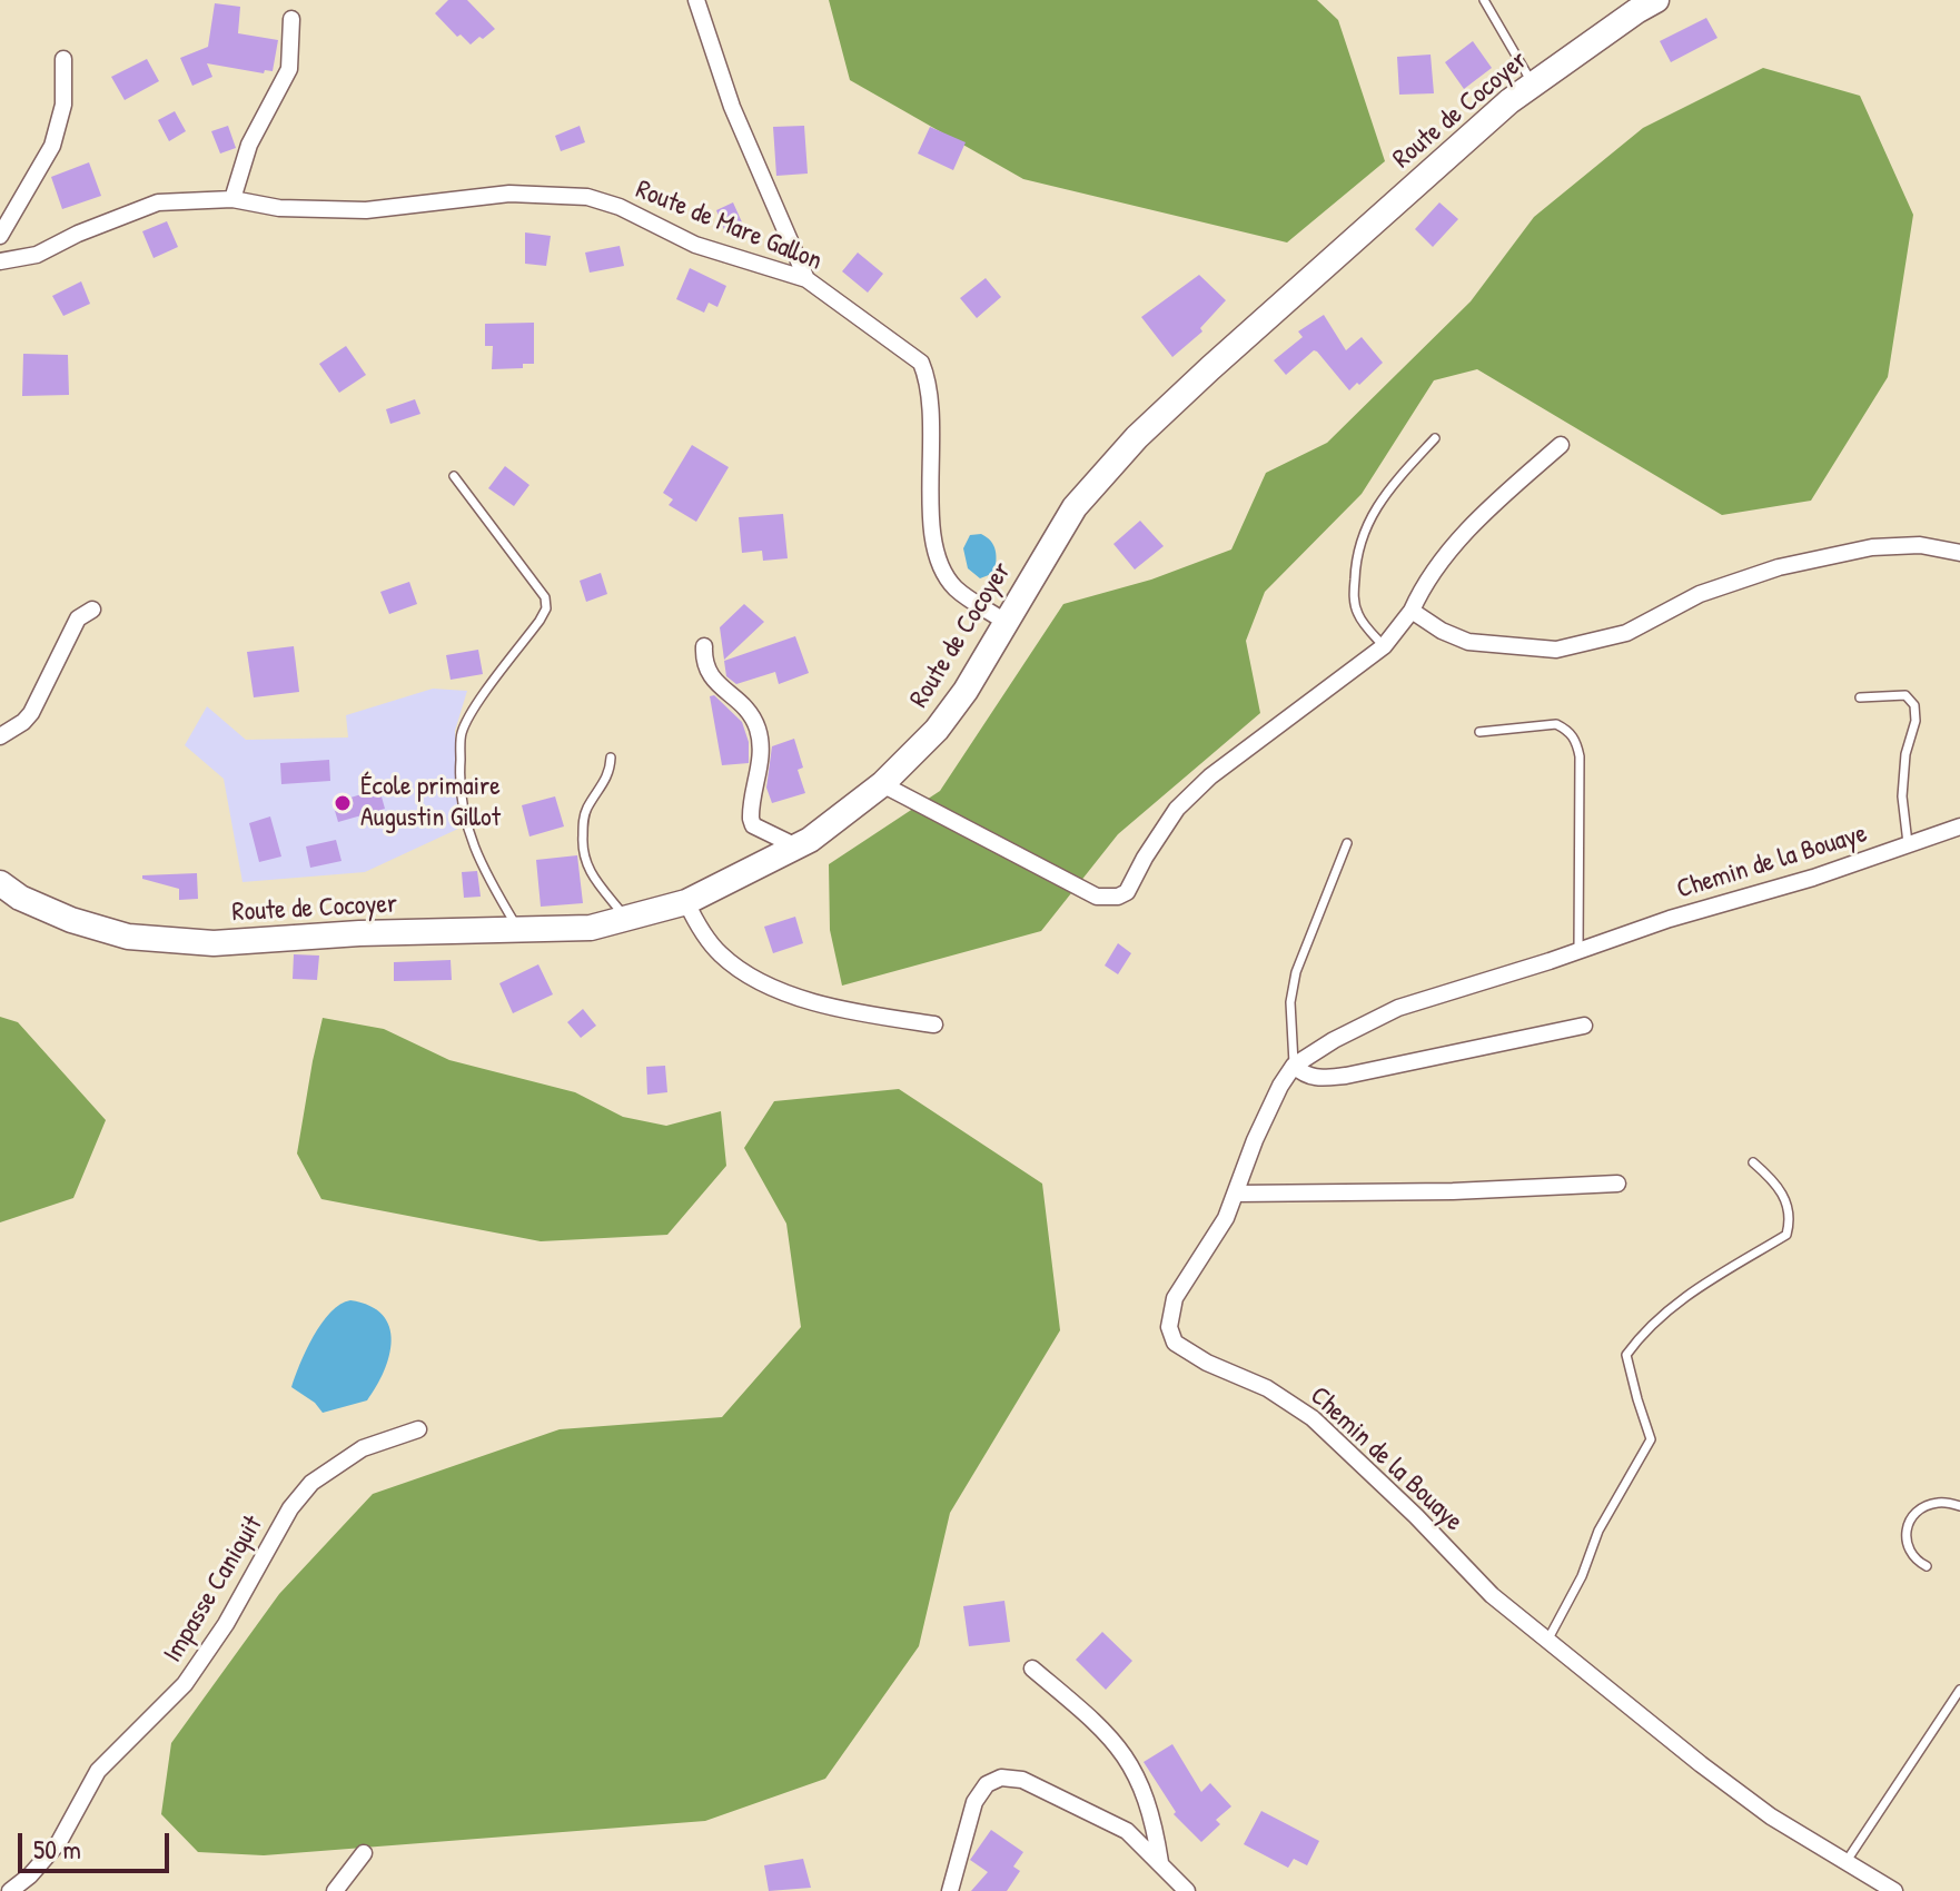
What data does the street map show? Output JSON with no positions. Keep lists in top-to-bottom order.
{
  "streets": {
    "main road": ["Route de Cocoyer"],
    "street": ["Route de Mare Gallon", "Chemin de la Bouaye", "Impasse Caniquit"]
  },
  "crossings": [
    ["Route de Cocoyer", "Route de Mare Gallon"]
  ],
  "places": ["École primaire Augustin Gillot"],
  "scale_bar": "50 m"
}
